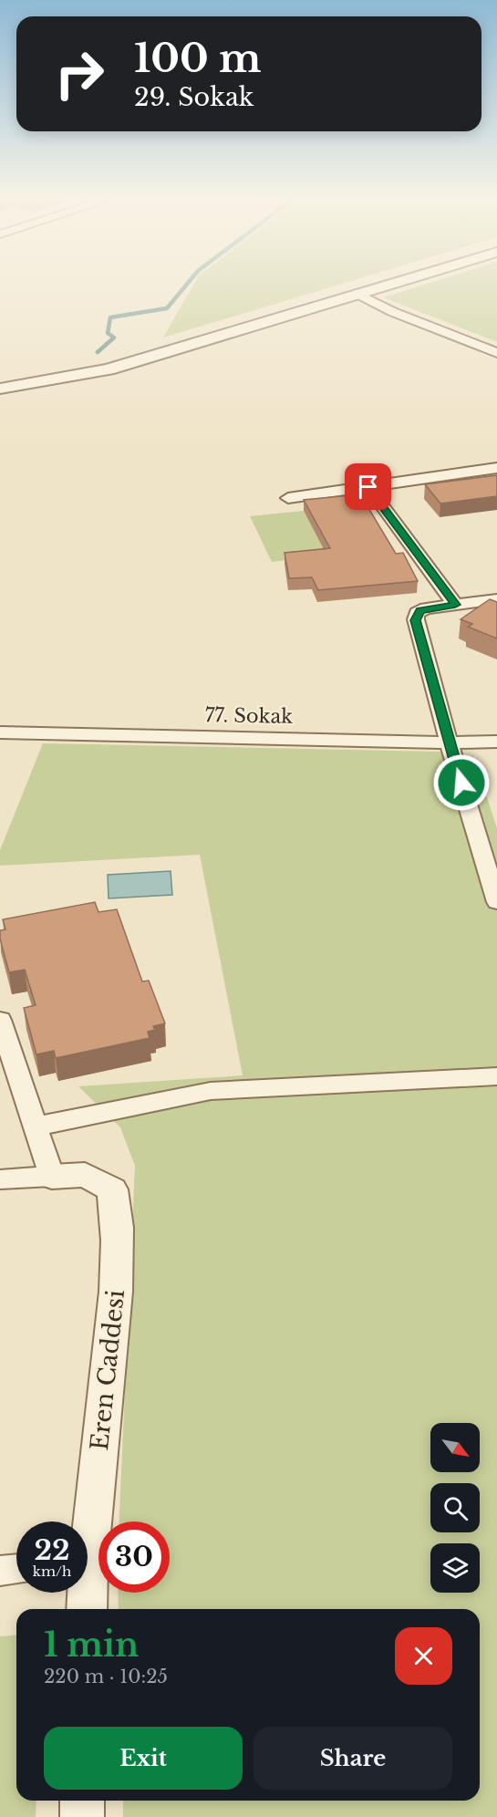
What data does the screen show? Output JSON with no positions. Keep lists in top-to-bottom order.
{
  "streets": {
    "street": ["77. Sokak", "Eren Caddesi"]
  },
  "north": "bottom right",
  "page": {
    "turn": ["100 m", "29. Sokak"],
    "speed": "22 km/h",
    "limit": "30",
    "heading": ["1 min", "220 m · 10:25"],
    "buttons": ["Exit", "Share"]
  }
}
